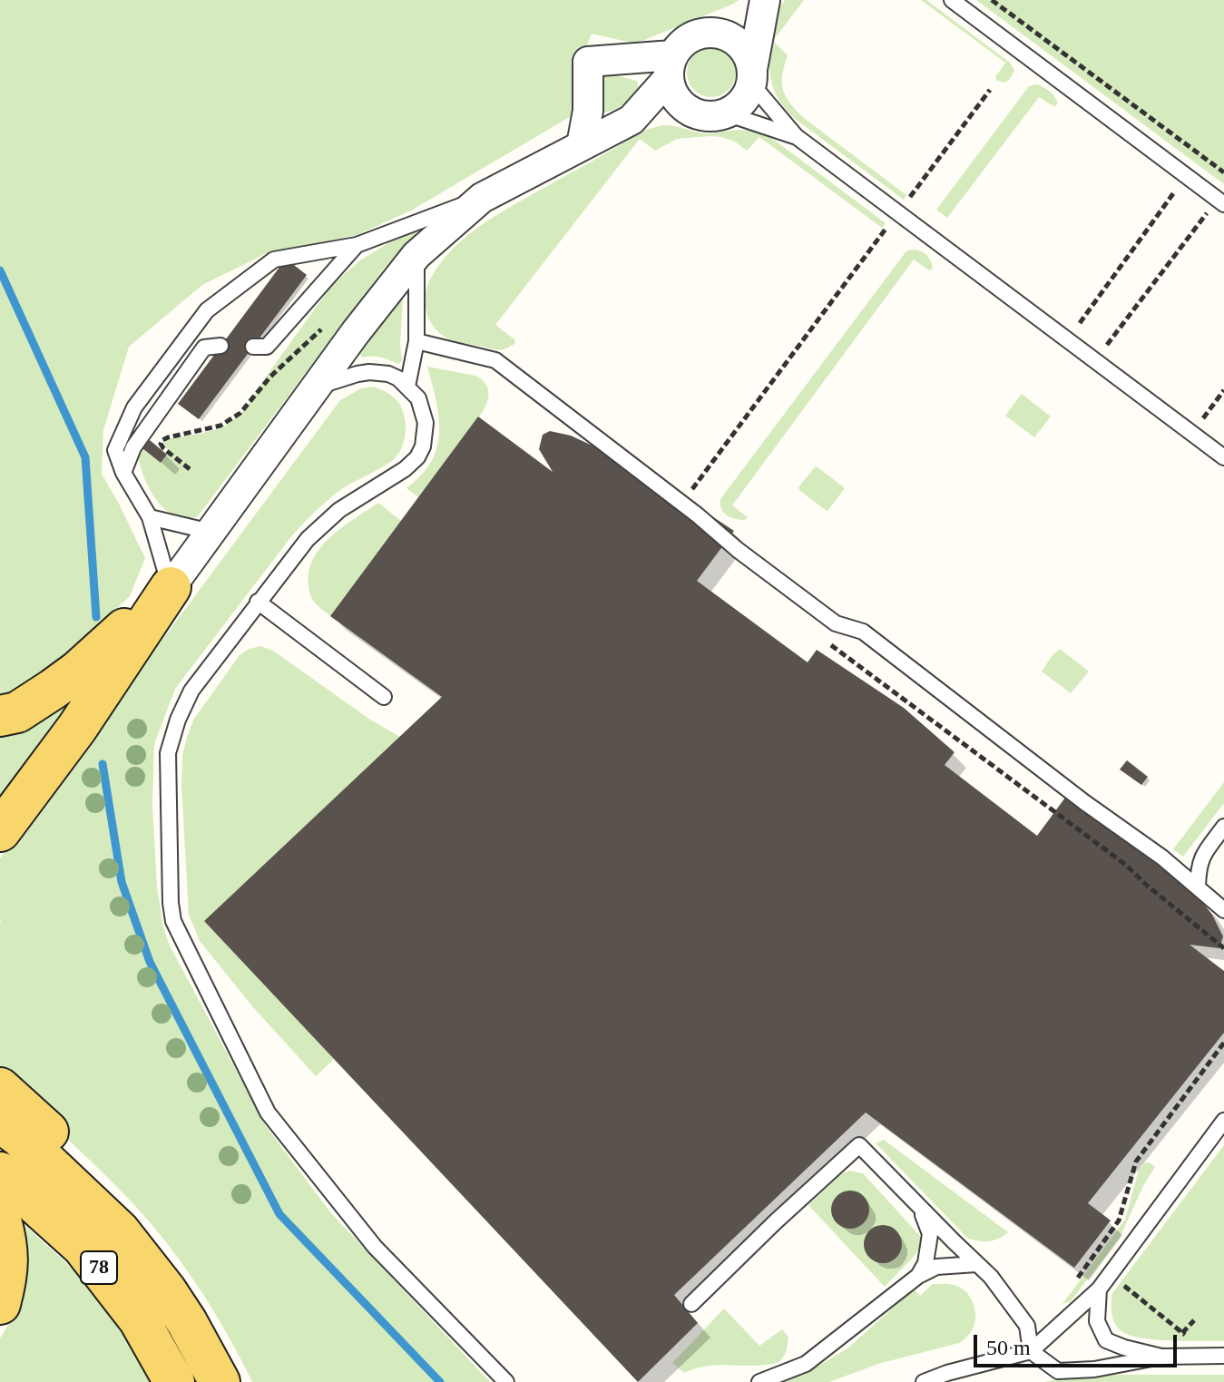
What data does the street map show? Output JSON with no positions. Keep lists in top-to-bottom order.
{
  "streets": {
    "main road": ["78"]
  },
  "scale_bar": "50 m"
}
